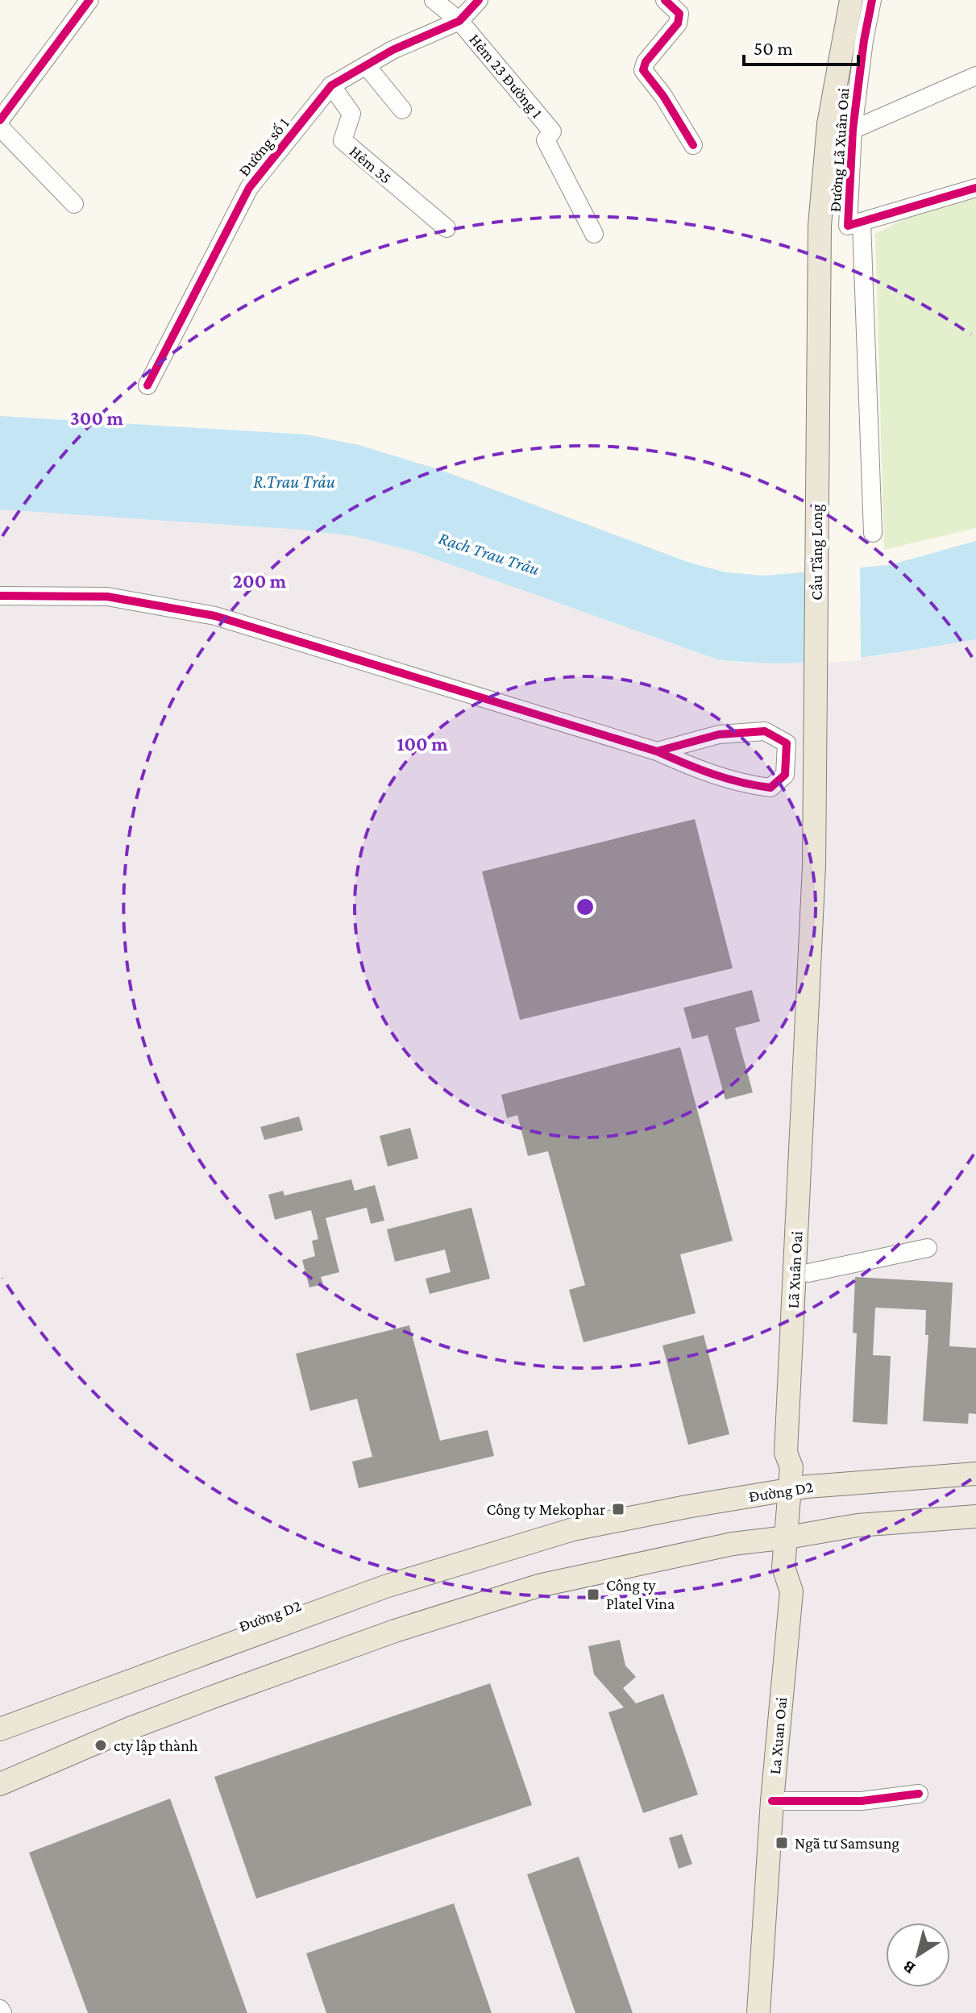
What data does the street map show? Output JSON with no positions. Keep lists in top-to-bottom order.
{
  "streets": {
    "main road": ["Cầu Tăng Long", "Đường D2", "La Xuan Oai"],
    "street": [
      "Hẻm 23 Đường 1",
      "Đường số 1",
      "Đường Lã Xuân Oai",
      "Hẻm 35"
    ]
  },
  "crossings": [
    ["Hẻm 23 Đường 1", "Đường số 1"],
    ["Đường số 1", "Hẻm 35"],
    ["Cầu Tăng Long", "Đường D2"],
    ["Cầu Tăng Long", "La Xuan Oai"],
    ["Đường D2", "La Xuan Oai"]
  ],
  "water": ["R.Trau Trảu", "Rạch Trau Trảu"],
  "places": {
    "transit": ["Công ty Mekophar", "Công ty Platel Vina", "Ngã tư Samsung"],
    "other": ["cty lập thành"]
  },
  "scale_bar": "50 m",
  "north": "bottom left",
  "rings": ["300 m", "200 m", "100 m"]
}
